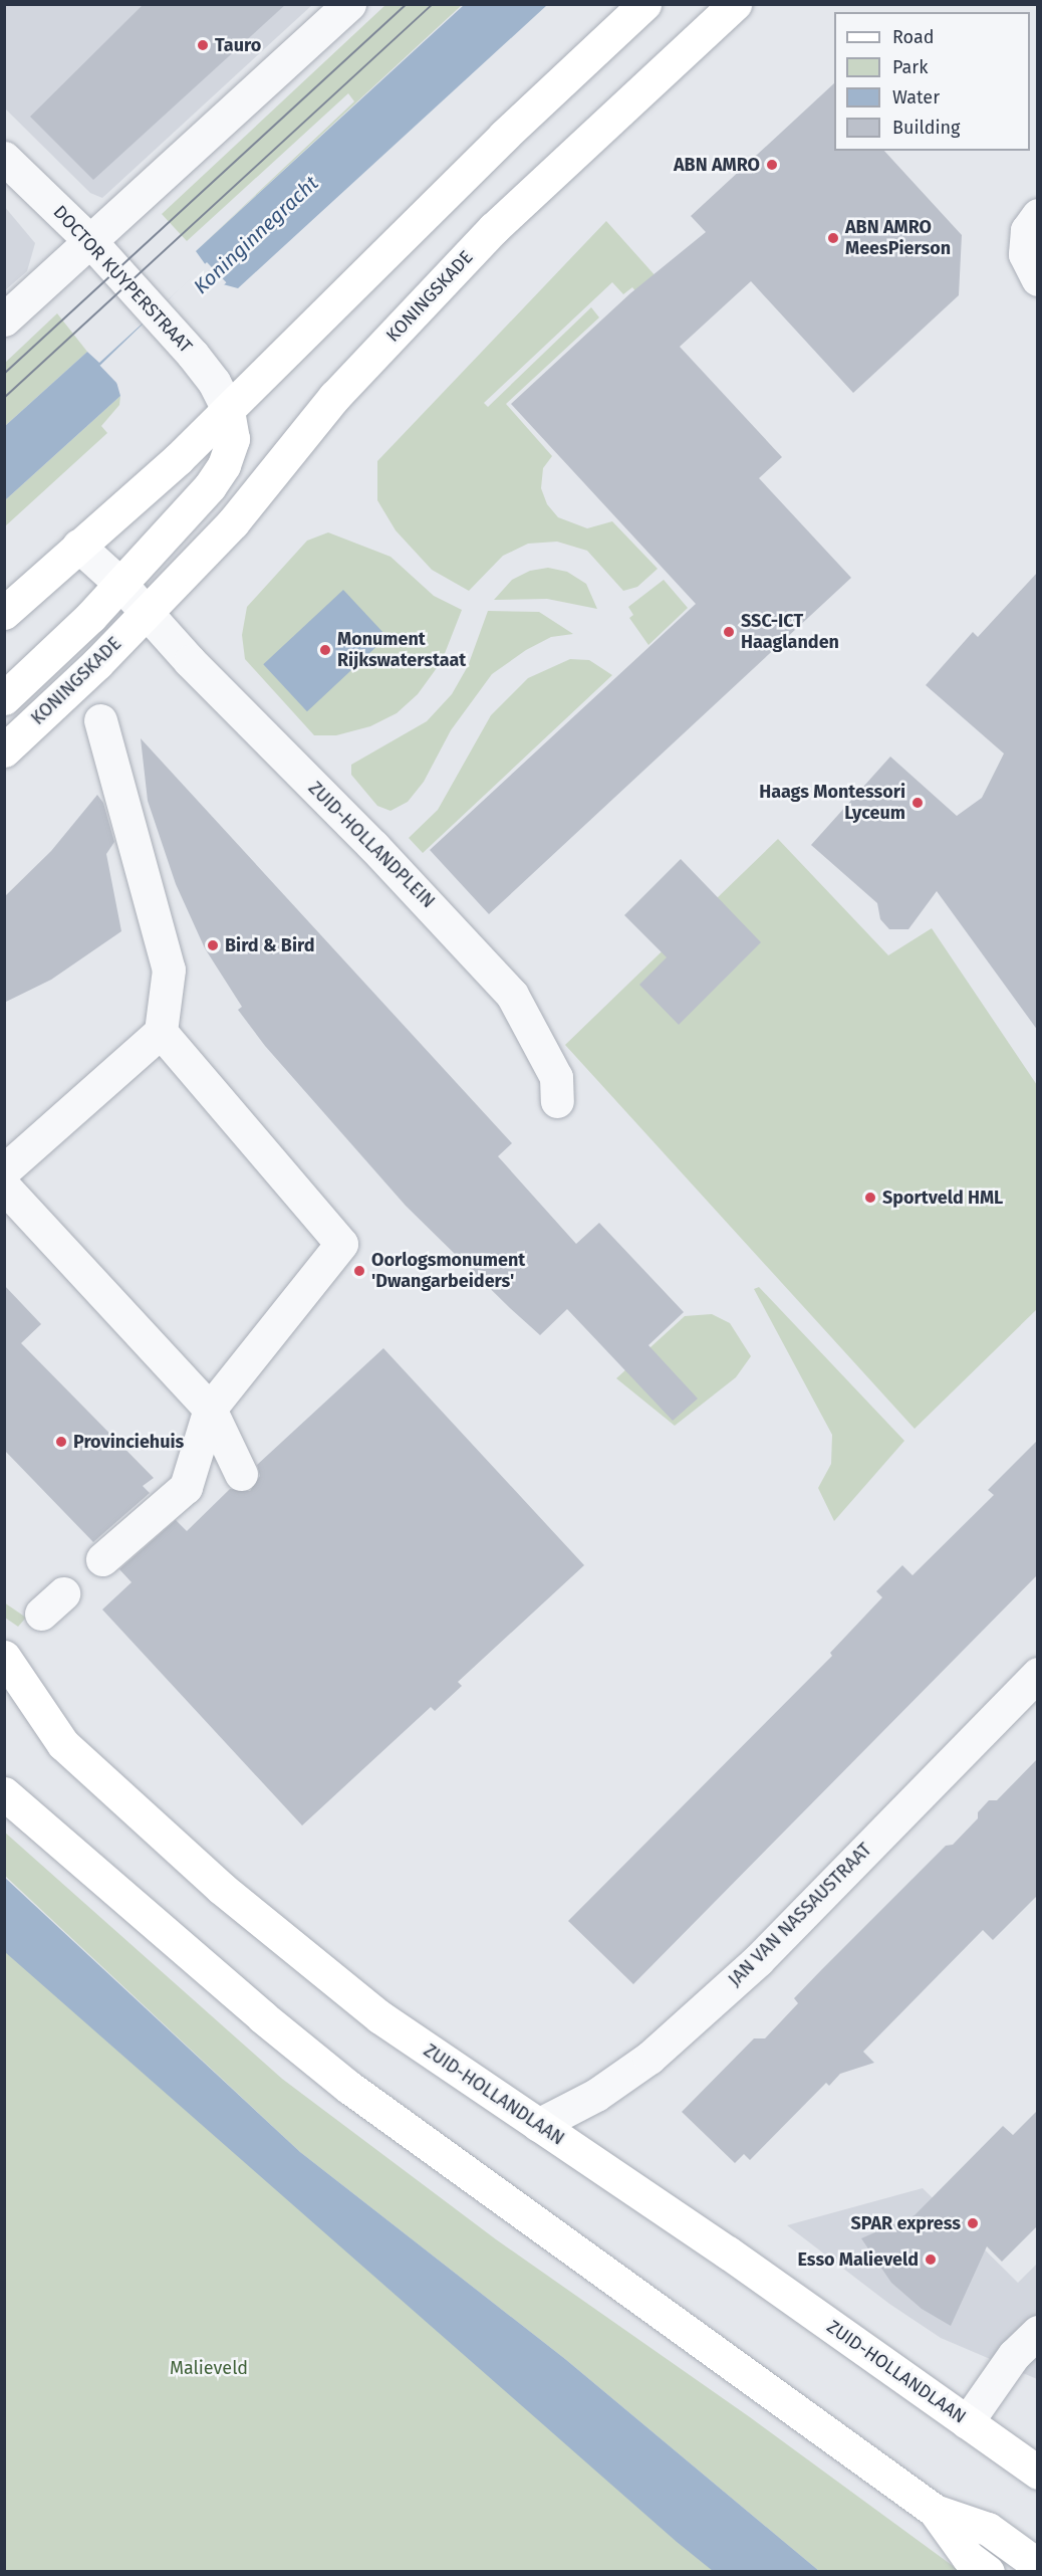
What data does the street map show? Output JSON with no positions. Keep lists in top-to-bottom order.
{
  "streets": {
    "main road": ["KONINGSKADE", "ZUID-HOLLANDLAAN"],
    "street": ["DOCTOR KUYPERSTRAAT", "ZUID-HOLLANDPLEIN", "JAN VAN NASSAUSTRAAT"]
  },
  "crossings": [
    ["KONINGSKADE", "ZUID-HOLLANDPLEIN"],
    ["JAN VAN NASSAUSTRAAT", "ZUID-HOLLANDLAAN"]
  ],
  "water": ["Koninginnegracht"],
  "parks": ["Malieveld"],
  "places": [
    "Tauro",
    "ABN AMRO",
    "ABN AMRO MeesPierson",
    "SSC-ICT Haaglanden",
    "Monument Rijkswaterstaat",
    "Haags Montessori Lyceum",
    "Bird & Bird",
    "Sportveld HML",
    "Oorlogsmonument 'Dwangarbeiders'",
    "Provinciehuis",
    "SPAR express",
    "Esso Malieveld"
  ],
  "legend": [
    "Road",
    "Park",
    "Water",
    "Building"
  ]
}
